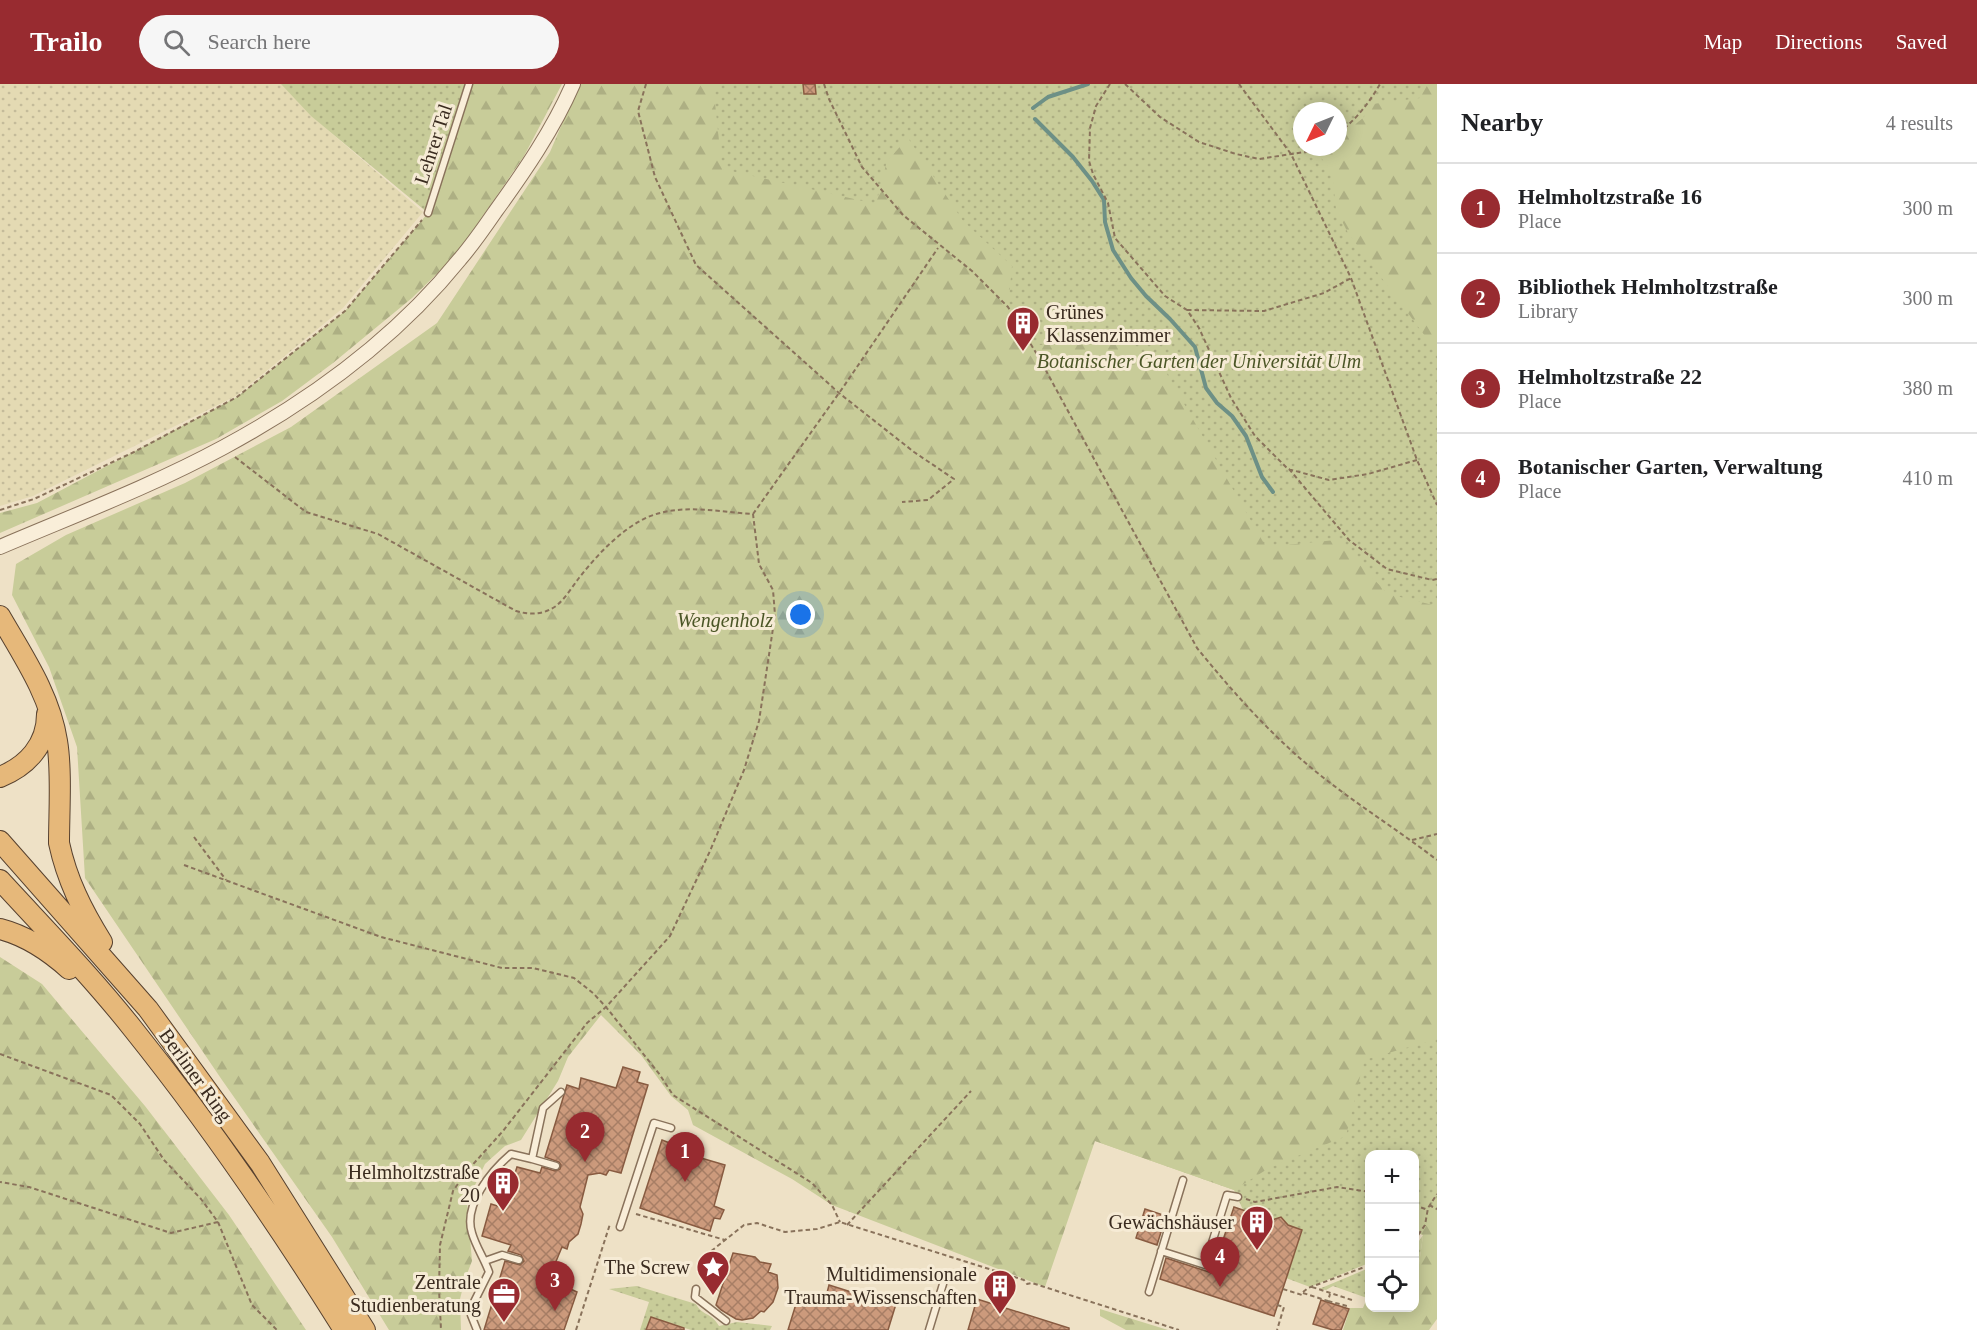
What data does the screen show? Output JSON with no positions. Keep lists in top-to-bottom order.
{
  "streets": {
    "highway": ["Berliner Ring"],
    "lane": ["Lehrer Tal"]
  },
  "parks": ["Botanischer Garten der Universität Ulm", "Wengenholz"],
  "places": {
    "building": [
      "Grünes Klassenzimmer",
      "Helmholtzstraße 20",
      "Gewächshäuser",
      "Multidimensionale Trauma-Wissenschaften"
    ],
    "place": ["The Screw"],
    "office": ["Zentrale Studienberatung"]
  },
  "north": "bottom left",
  "page": {
    "header": "Trailo",
    "search": "Search here",
    "nav": ["Map", "Directions", "Saved"],
    "heading": ["Nearby", "4 results"],
    "list": [
      {
        "mark": "1",
        "name": "Helmholtzstraße 16",
        "note": "Place",
        "value": "300 m"
      },
      {
        "mark": "2",
        "name": "Bibliothek Helmholtzstraße",
        "note": "Library",
        "value": "300 m"
      },
      {
        "mark": "3",
        "name": "Helmholtzstraße 22",
        "note": "Place",
        "value": "380 m"
      },
      {
        "mark": "4",
        "name": "Botanischer Garten, Verwaltung",
        "note": "Place",
        "value": "410 m"
      }
    ],
    "pins": [
      "2",
      "1",
      "4",
      "3"
    ],
    "map_buttons": ["+", "−"]
  }
}
